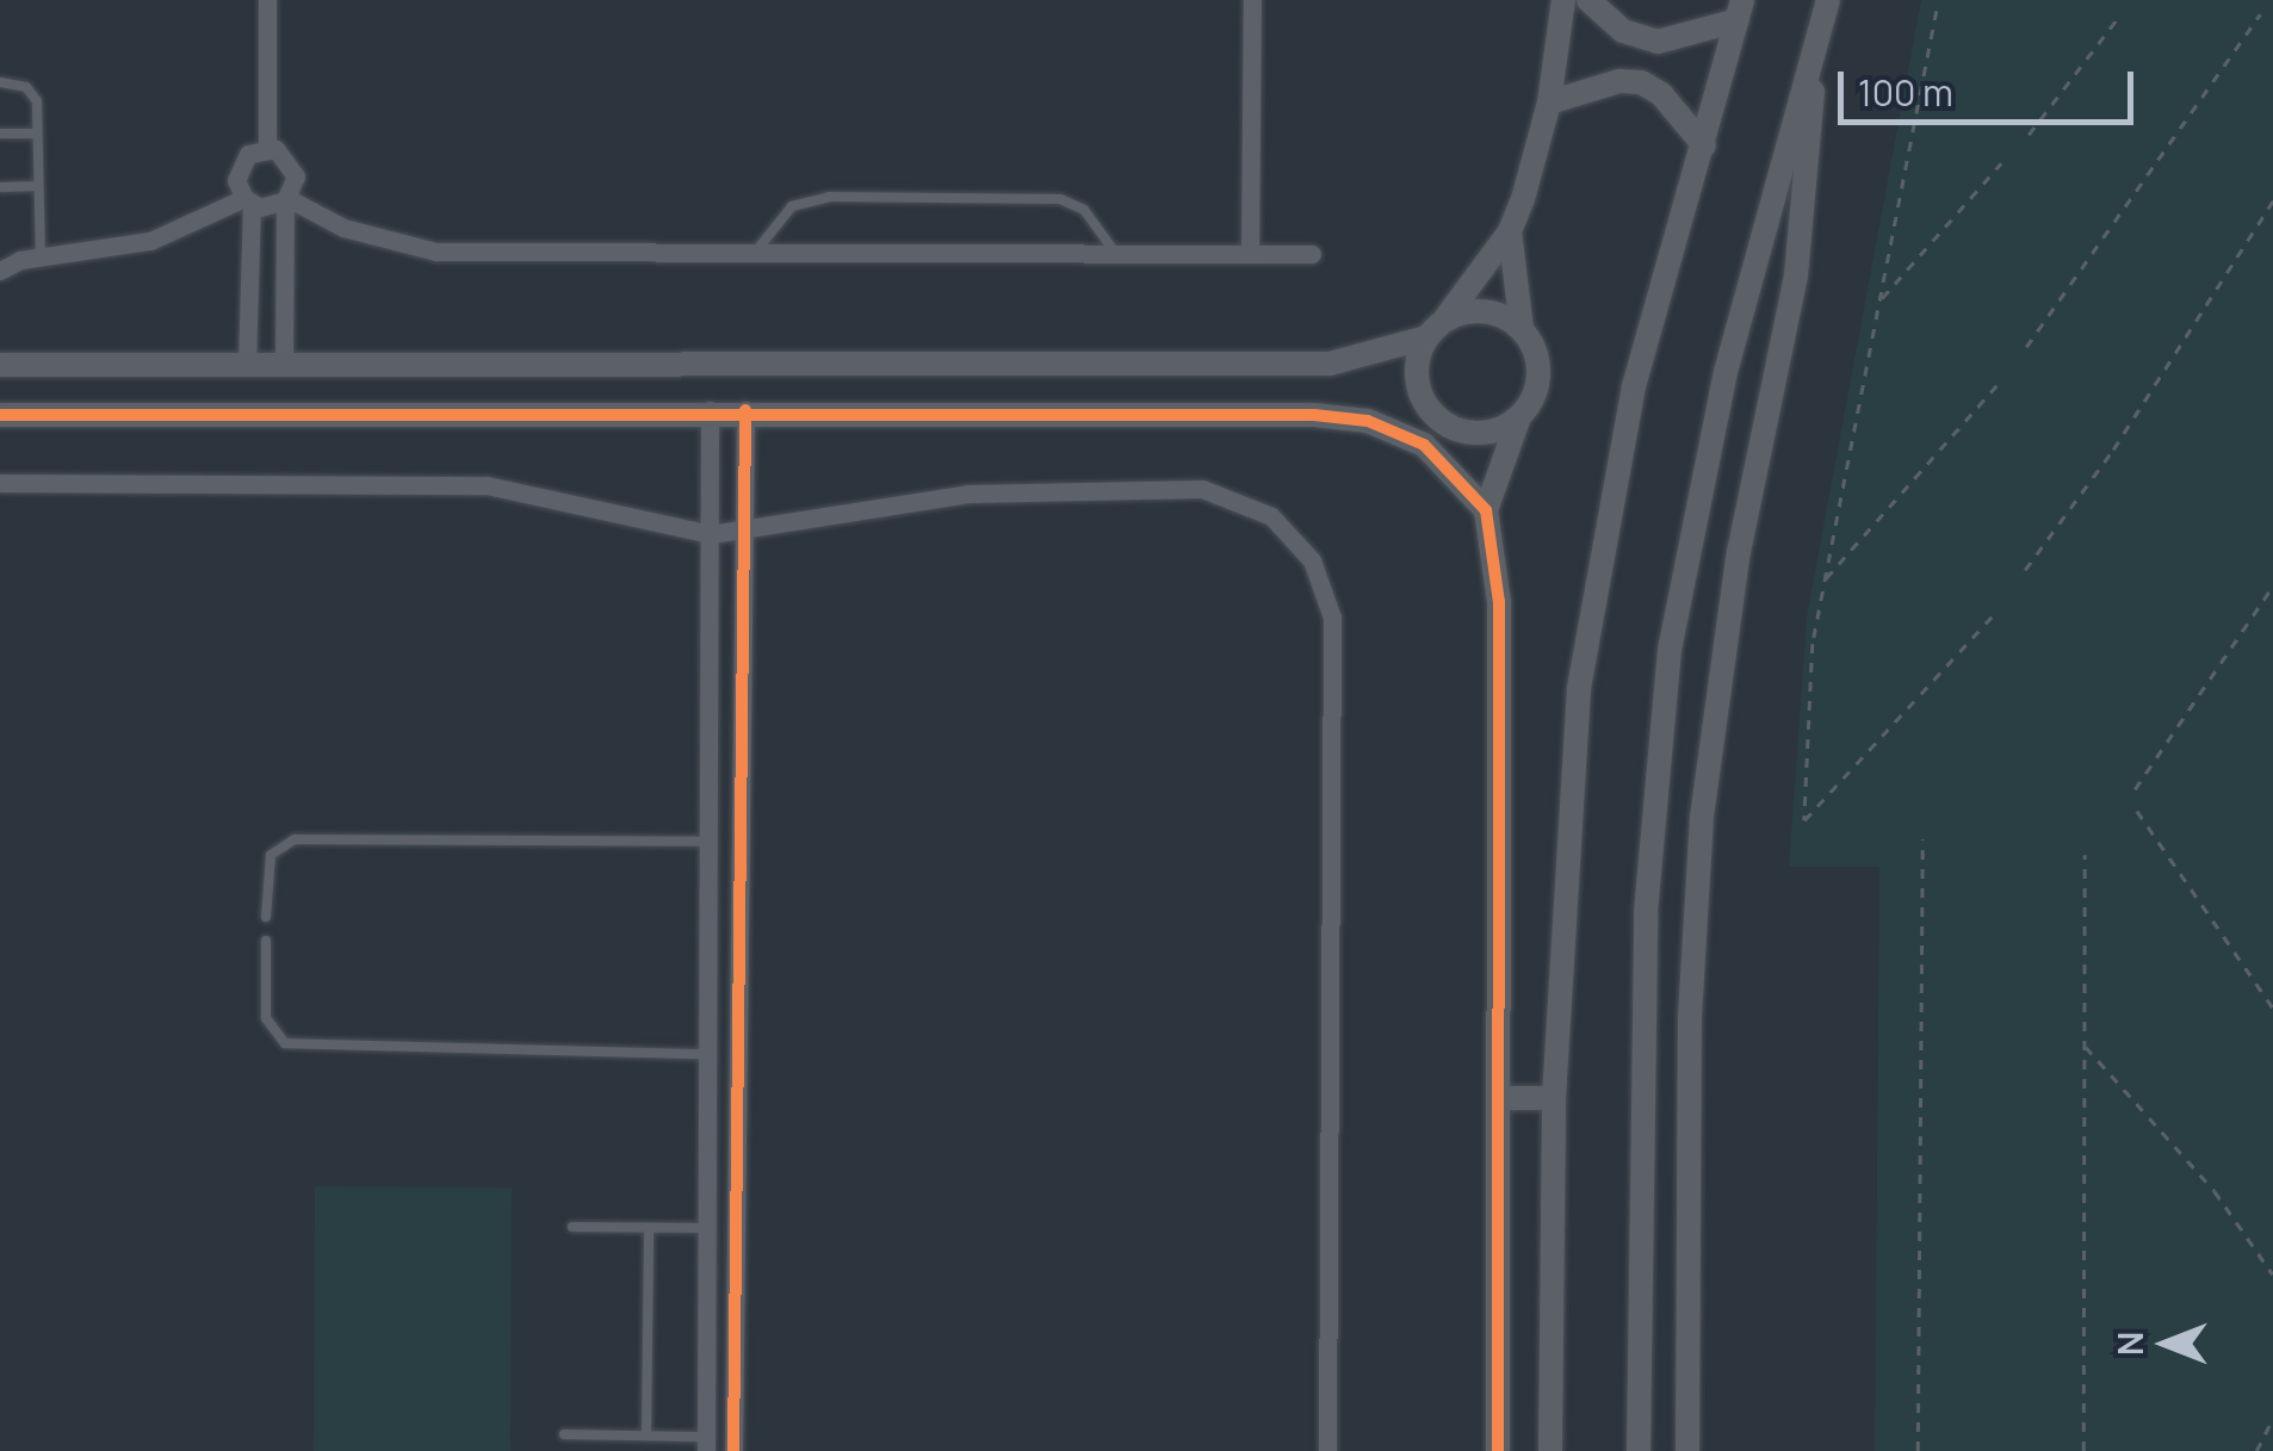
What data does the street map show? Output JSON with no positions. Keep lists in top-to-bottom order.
{
  "scale_bar": "100 m",
  "north": "left"
}
